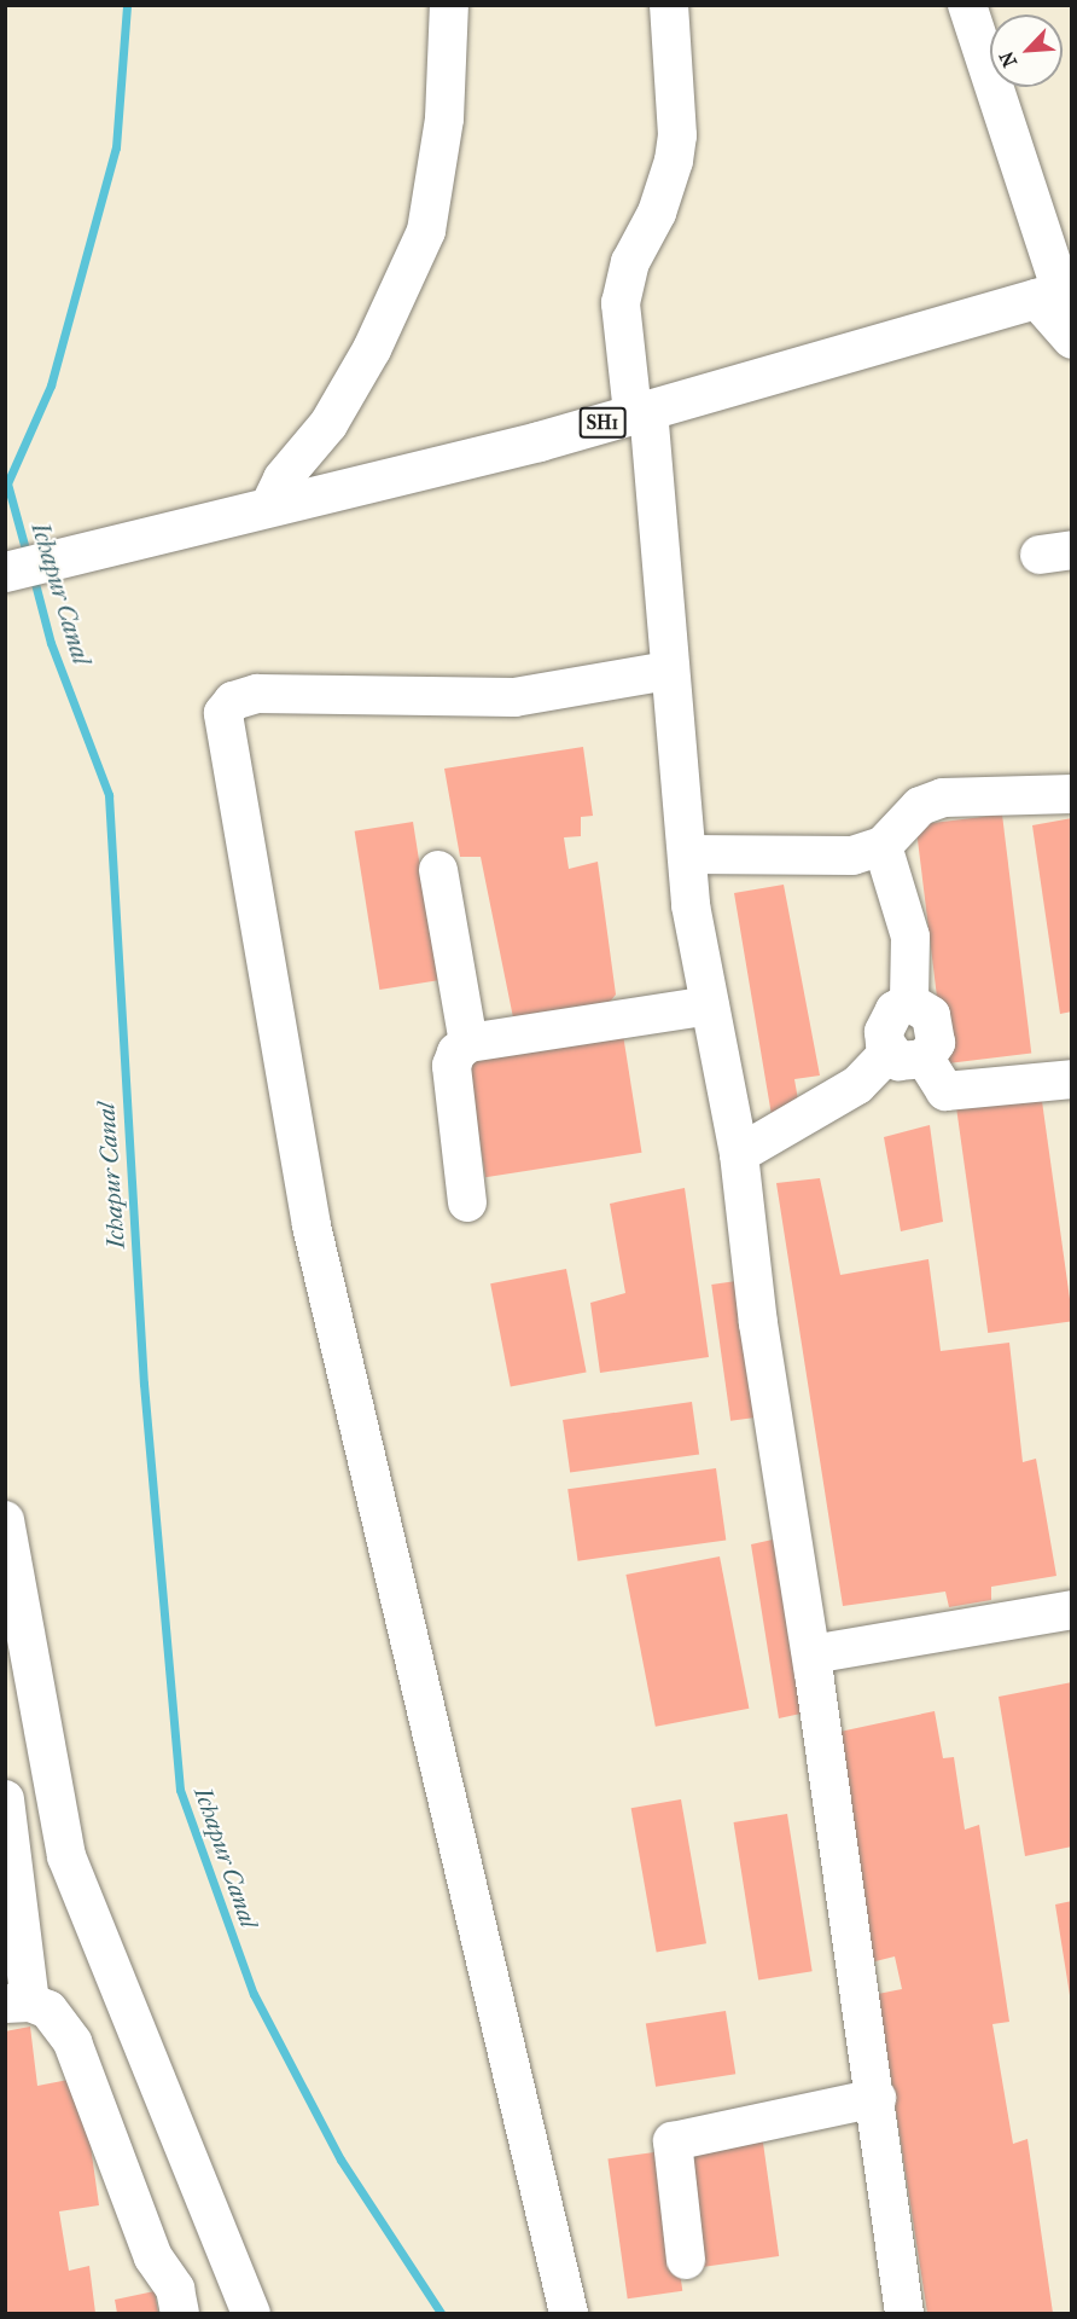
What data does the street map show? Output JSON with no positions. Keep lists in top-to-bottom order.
{
  "streets": {
    "main road": ["SH1"]
  },
  "water": ["Ichapur Canal"],
  "north": "bottom left"
}
